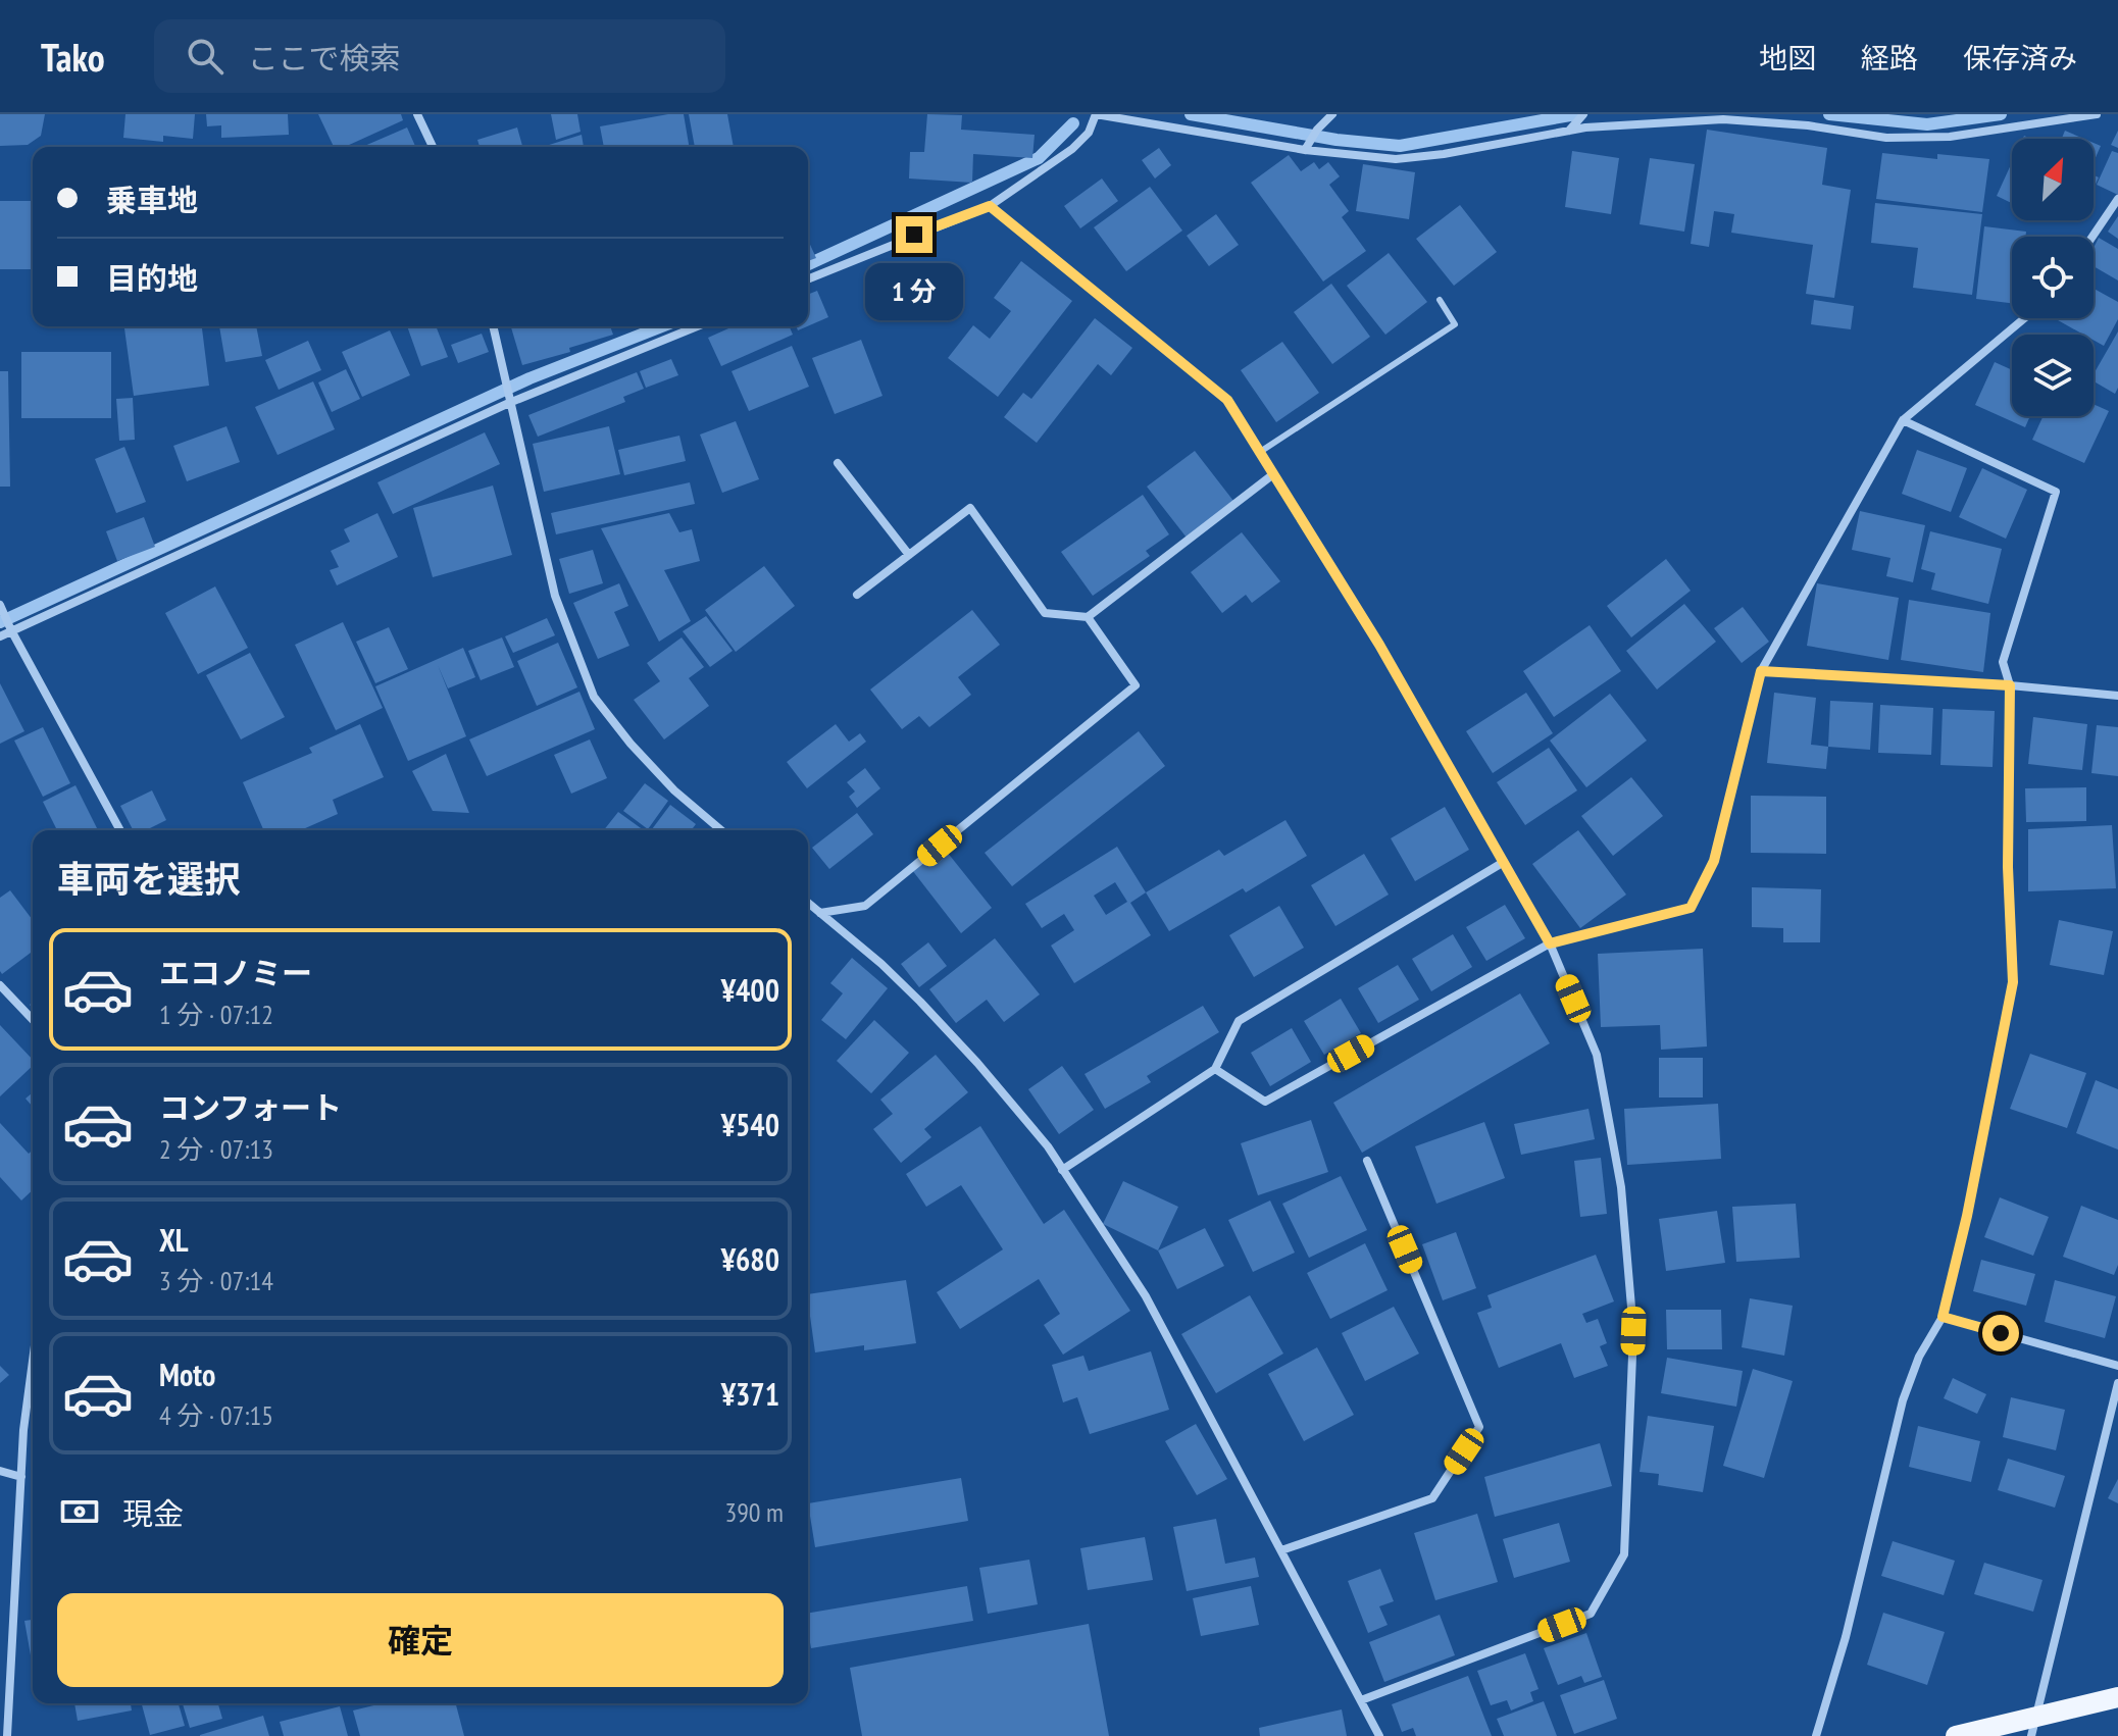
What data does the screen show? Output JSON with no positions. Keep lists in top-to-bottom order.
{
  "north": "top right",
  "page": {
    "header": "Tako",
    "search": "ここで検索",
    "nav": ["地図", "経路", "保存済み"],
    "banner": ["乗車地", "目的地"],
    "bubble": "1 分",
    "heading": "車両を選択",
    "list": [
      {
        "name": "エコノミー",
        "note": "1 分 · 07:12",
        "value": "¥400"
      },
      {
        "name": "コンフォート",
        "note": "2 分 · 07:13",
        "value": "¥540"
      },
      {
        "name": "XL",
        "note": "3 分 · 07:14",
        "value": "¥680"
      },
      {
        "name": "Moto",
        "note": "4 分 · 07:15",
        "value": "¥371"
      }
    ],
    "pay": ["現金", "390 m"],
    "buttons": "確定"
  }
}
